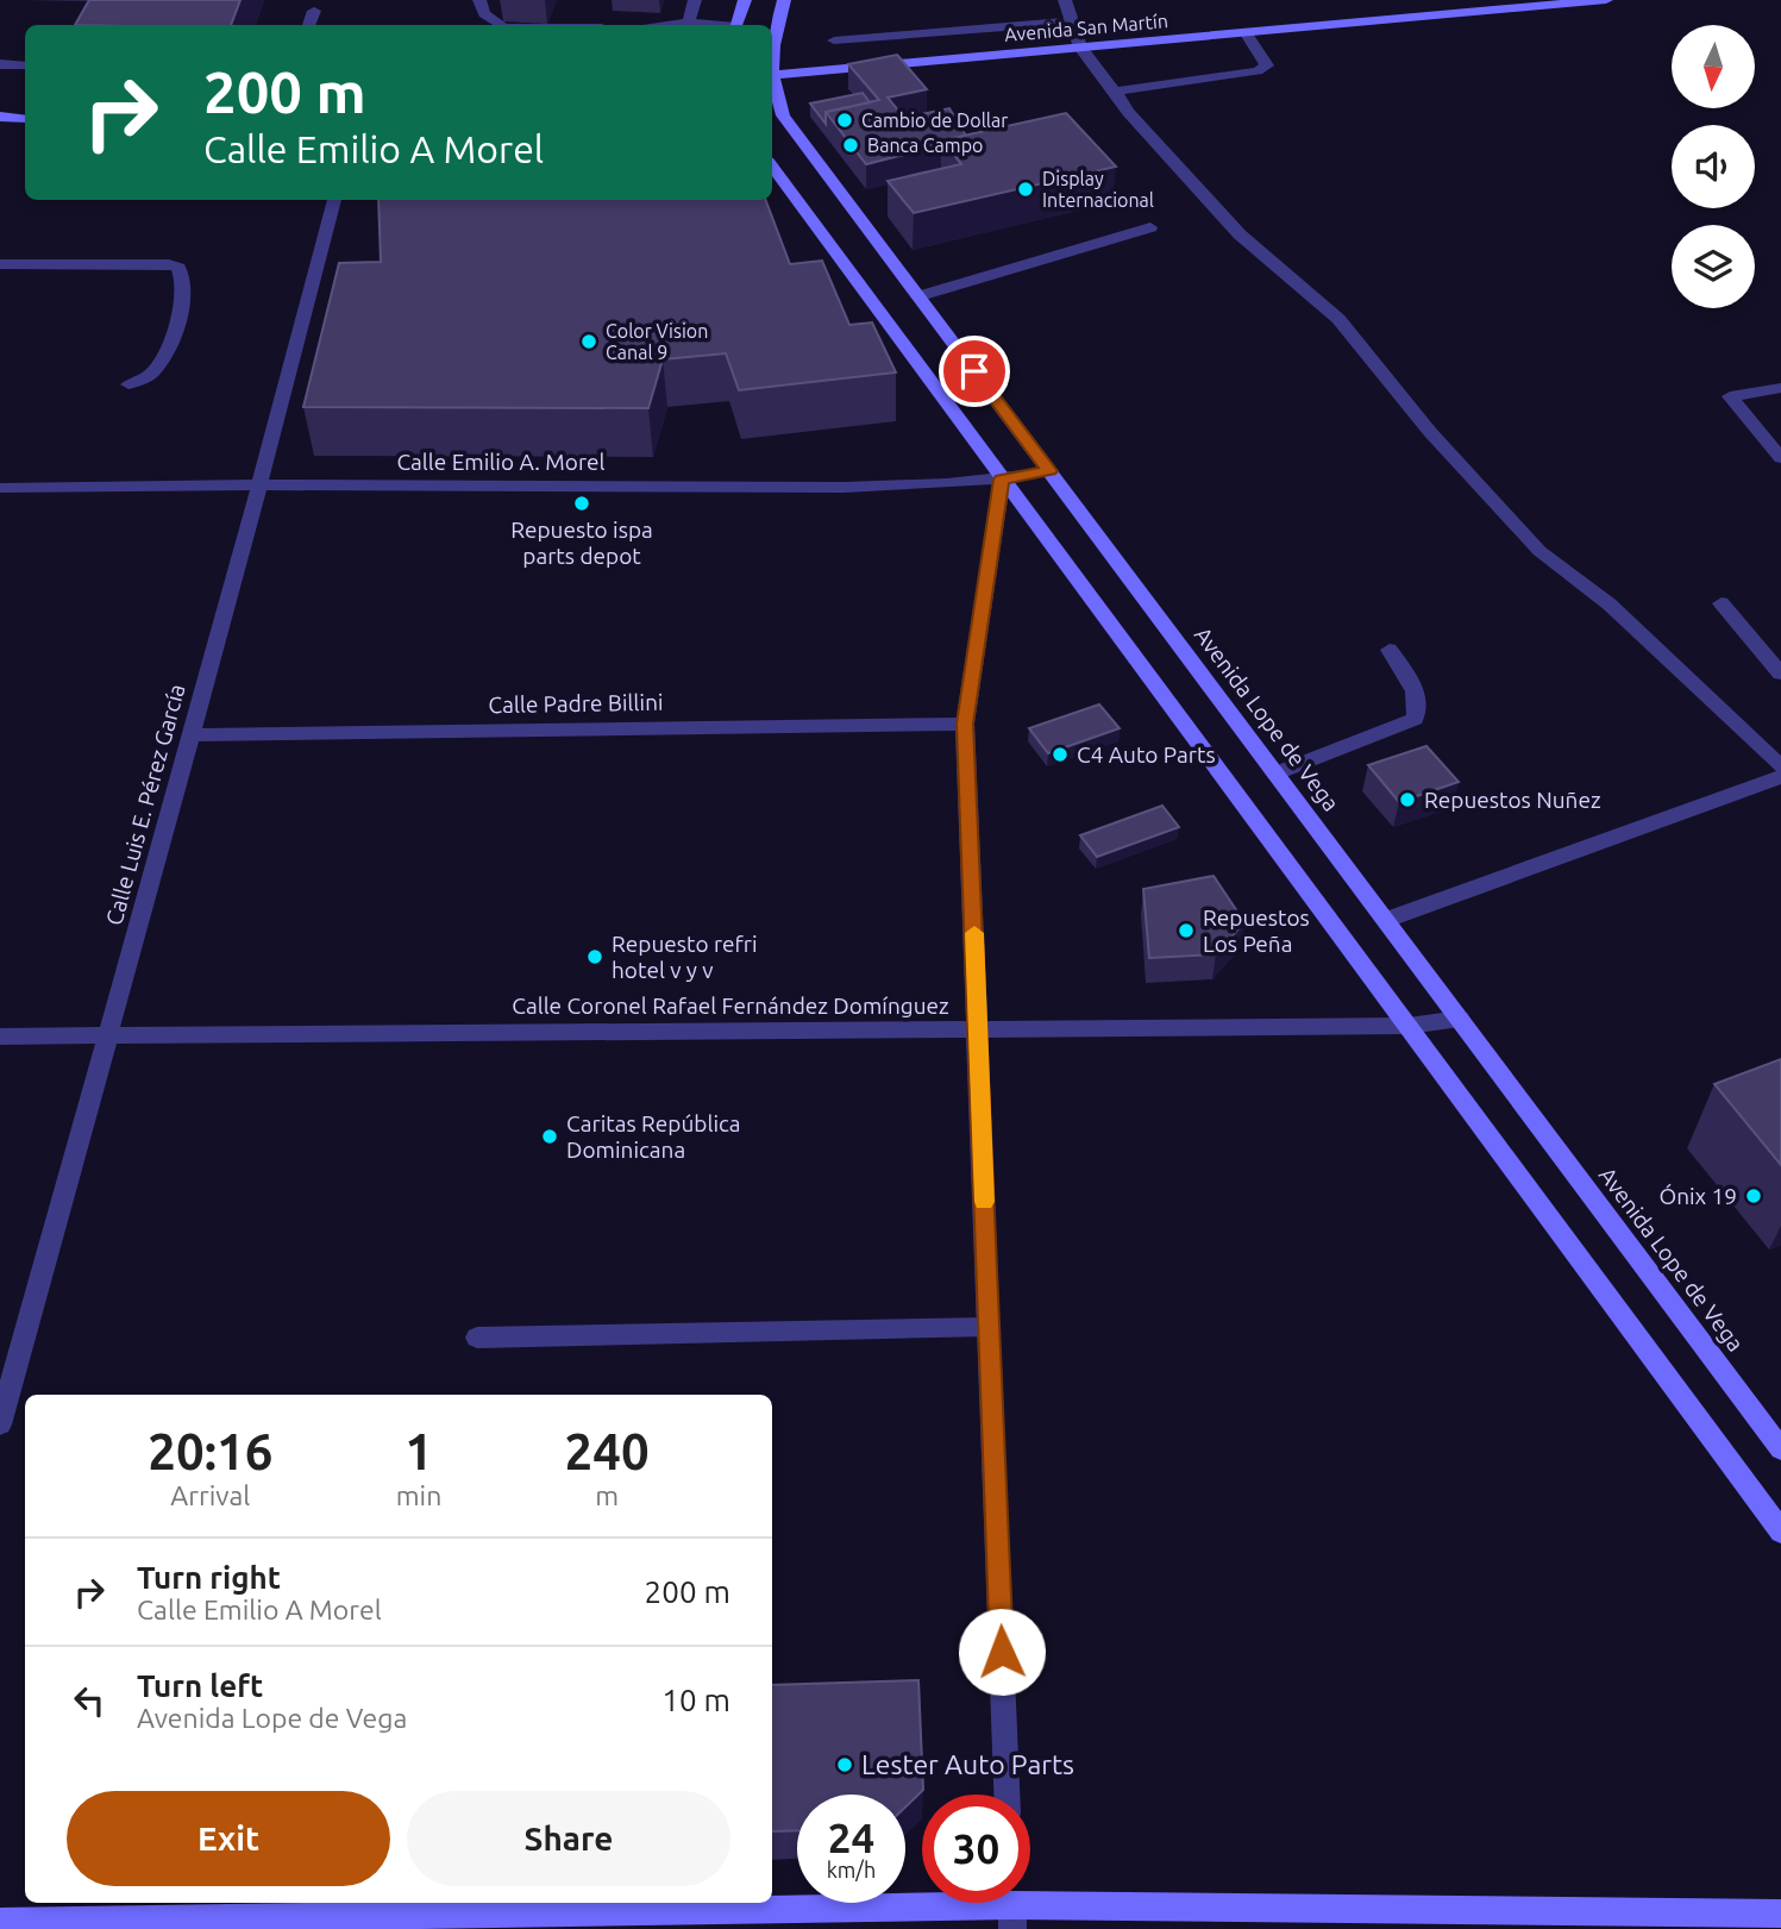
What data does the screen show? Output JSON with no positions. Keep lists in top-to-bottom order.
{
  "streets": {
    "street": [
      "Avenida San Martín",
      "Calle Emilio A. Morel",
      "Calle Padre Billini",
      "Avenida Lope de Vega",
      "Calle Luis E. Pérez García",
      "Calle Coronel Rafael Fernández Domínguez"
    ]
  },
  "crossings": [
    ["Calle Emilio A. Morel", "Avenida Lope de Vega"],
    ["Calle Emilio A. Morel", "Calle Luis E. Pérez García"],
    ["Calle Padre Billini", "Calle Luis E. Pérez García"],
    ["Avenida Lope de Vega", "Calle Coronel Rafael Fernández Domínguez"],
    ["Calle Luis E. Pérez García", "Calle Coronel Rafael Fernández Domínguez"]
  ],
  "places": [
    "Cambio de Dollar",
    "Banca Campo",
    "Display Internacional",
    "Color Vision Canal 9",
    "Repuesto ispa parts depot",
    "C4 Auto Parts",
    "Repuestos Nuñez",
    "Repuestos Los Peña",
    "Repuesto refri hotel v y v",
    "Caritas República Dominicana",
    "Ónix 19",
    "Lester Auto Parts"
  ],
  "north": "bottom",
  "page": {
    "turn": ["200 m", "Calle Emilio A Morel"],
    "eta": [
      "20:16",
      "Arrival",
      "1",
      "min",
      "240",
      "m"
    ],
    "list": [
      {
        "name": "Turn right",
        "note": "Calle Emilio A Morel",
        "value": "200 m"
      },
      {
        "name": "Turn left",
        "note": "Avenida Lope de Vega",
        "value": "10 m"
      }
    ],
    "buttons": ["Exit", "Share"],
    "speed": "24 km/h",
    "limit": "30"
  }
}
